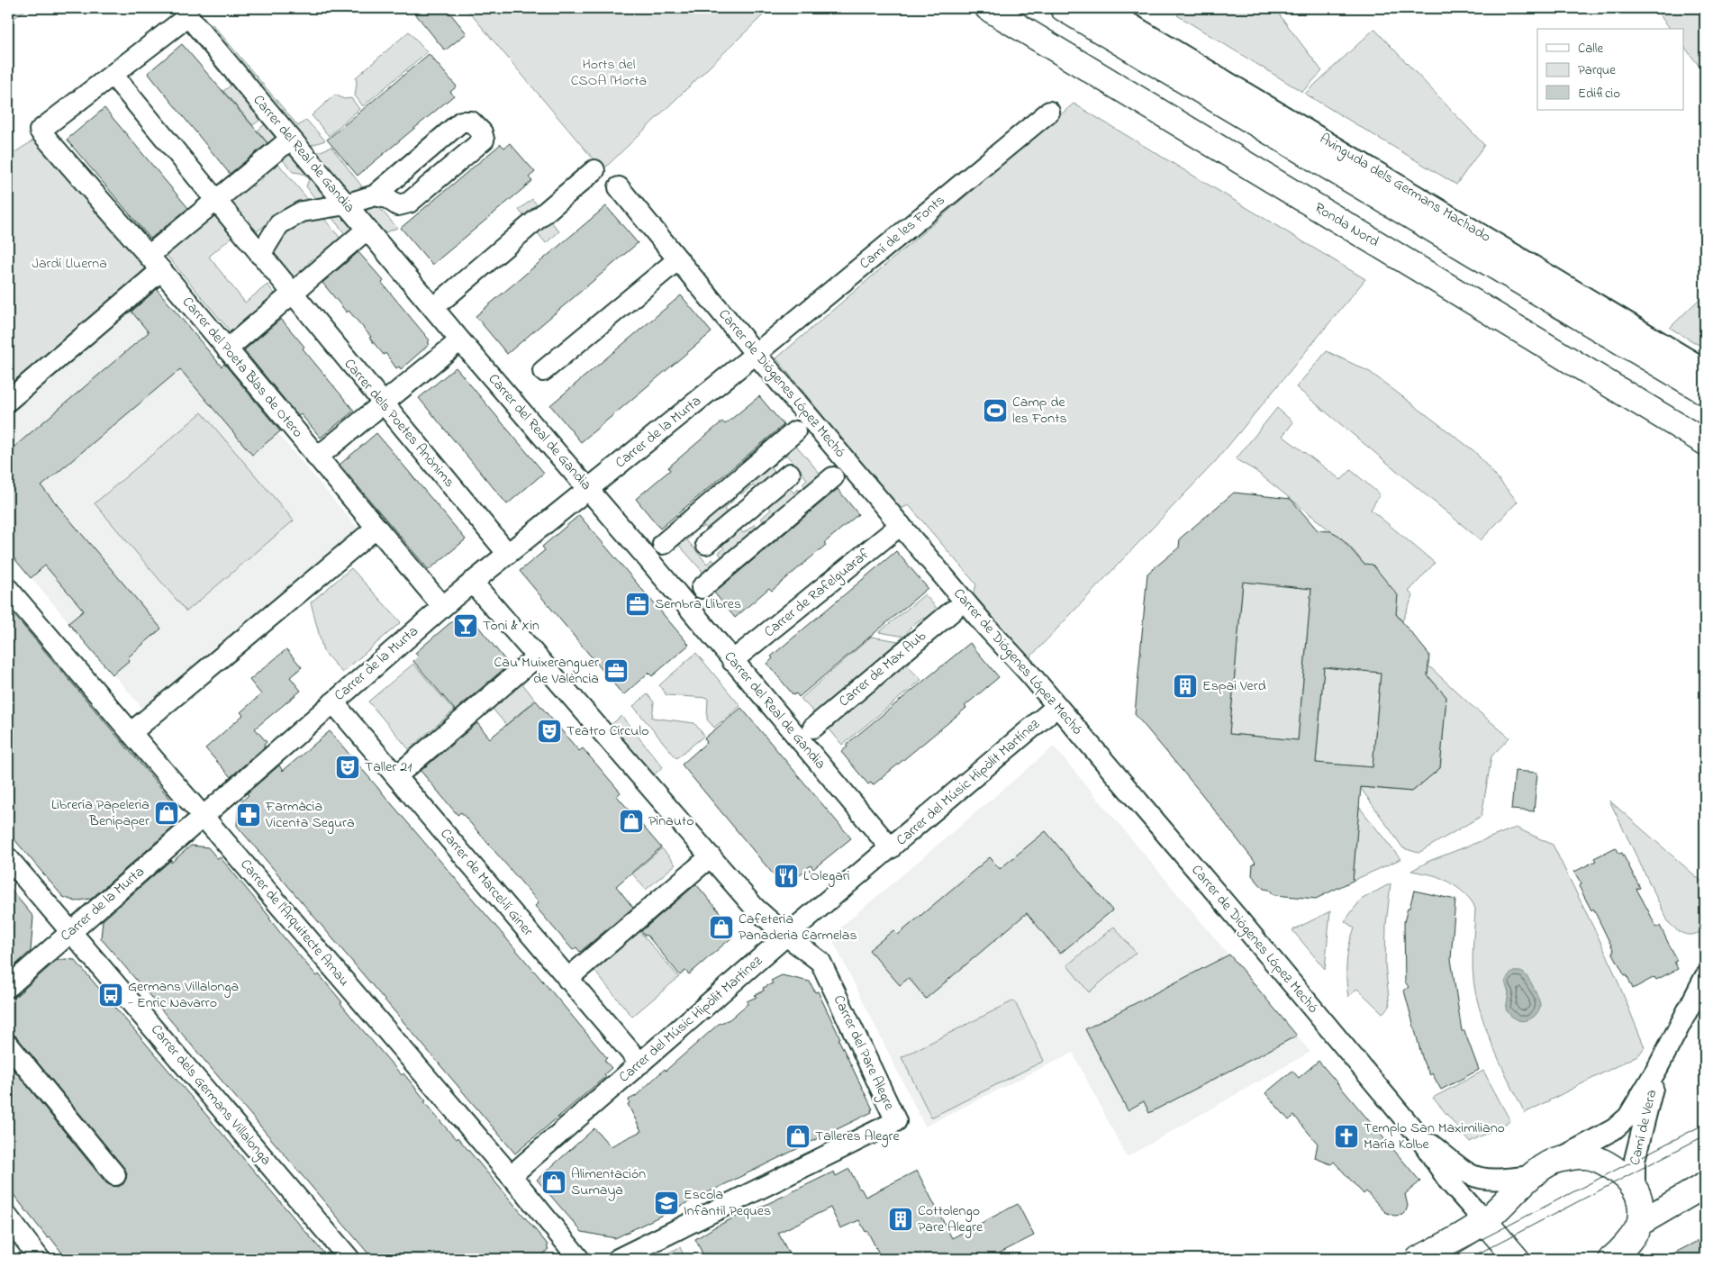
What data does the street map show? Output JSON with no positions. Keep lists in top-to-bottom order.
{
  "streets": {
    "main road": ["Ronda Nord"],
    "street": [
      "Carrer del Real de Gandia",
      "Avinguda dels Germans Machado",
      "Camí de les Fonts",
      "Carrer del Poeta Blas de Otero",
      "Carrer de Diógenes López Mechó",
      "Carrer dels Poetes Anònims",
      "Carrer de la Murta",
      "Carrer de Rafelguaraf",
      "Carrer de Max Aub",
      "Carrer del Músic Hipòlit Martínez",
      "Carrer de Marcel·lí Giner",
      "Carrer de l'Arquitecte Arnau",
      "Carrer del Pare Alegre",
      "Carrer dels Germans Villalonga",
      "Camí de Vera"
    ]
  },
  "crossings": [
    ["Carrer del Real de Gandia", "Carrer del Poeta Blas de Otero"],
    ["Carrer del Real de Gandia", "Carrer de la Murta"],
    ["Carrer del Real de Gandia", "Carrer de Rafelguaraf"],
    ["Carrer del Real de Gandia", "Carrer del Músic Hipòlit Martínez"],
    ["Camí de les Fonts", "Carrer de Diógenes López Mechó"],
    ["Camí de les Fonts", "Carrer de la Murta"],
    ["Carrer del Poeta Blas de Otero", "Carrer de la Murta"],
    ["Carrer de Diógenes López Mechó", "Carrer de la Murta"],
    ["Carrer de Diógenes López Mechó", "Carrer de Rafelguaraf"],
    ["Carrer de Diógenes López Mechó", "Carrer del Músic Hipòlit Martínez"],
    ["Carrer dels Poetes Anònims", "Carrer de la Murta"],
    ["Carrer de la Murta", "Carrer de Marcel·lí Giner"],
    ["Carrer de la Murta", "Carrer de l'Arquitecte Arnau"],
    ["Carrer de la Murta", "Carrer dels Germans Villalonga"],
    ["Carrer del Músic Hipòlit Martínez", "Carrer de Marcel·lí Giner"],
    ["Carrer del Músic Hipòlit Martínez", "Carrer de l'Arquitecte Arnau"],
    ["Carrer del Músic Hipòlit Martínez", "Carrer del Pare Alegre"]
  ],
  "parks": ["Horts del CSOA l'Horta", "Jardí Lluerna"],
  "places": {
    "sports": ["Camp de les Fonts"],
    "office": ["Sembra Llibres", "Cau Muixeranguer de València"],
    "bar": ["Toni & Xin"],
    "building": ["Espai Verd", "Cottolengo Pare Alegre"],
    "theatre": ["Teatro Círculo", "Taller 21"],
    "shop": [
      "Librería Papeleria Benipaper",
      "Pinauto",
      "Cafeteria Panaderia Carmelas",
      "Talleres Alegre",
      "Alimentación Sumaya"
    ],
    "pharmacy": ["Farmàcia Vicenta Segura"],
    "restaurant": ["L'Olegari"],
    "bus stop": ["Germans Villalonga - Enric Navarro"],
    "church": ["Templo San Maximiliano María Kolbe"],
    "school or university": ["Escola Infantil Peques"]
  },
  "legend": ["Calle", "Parque", "Edificio"]
}
